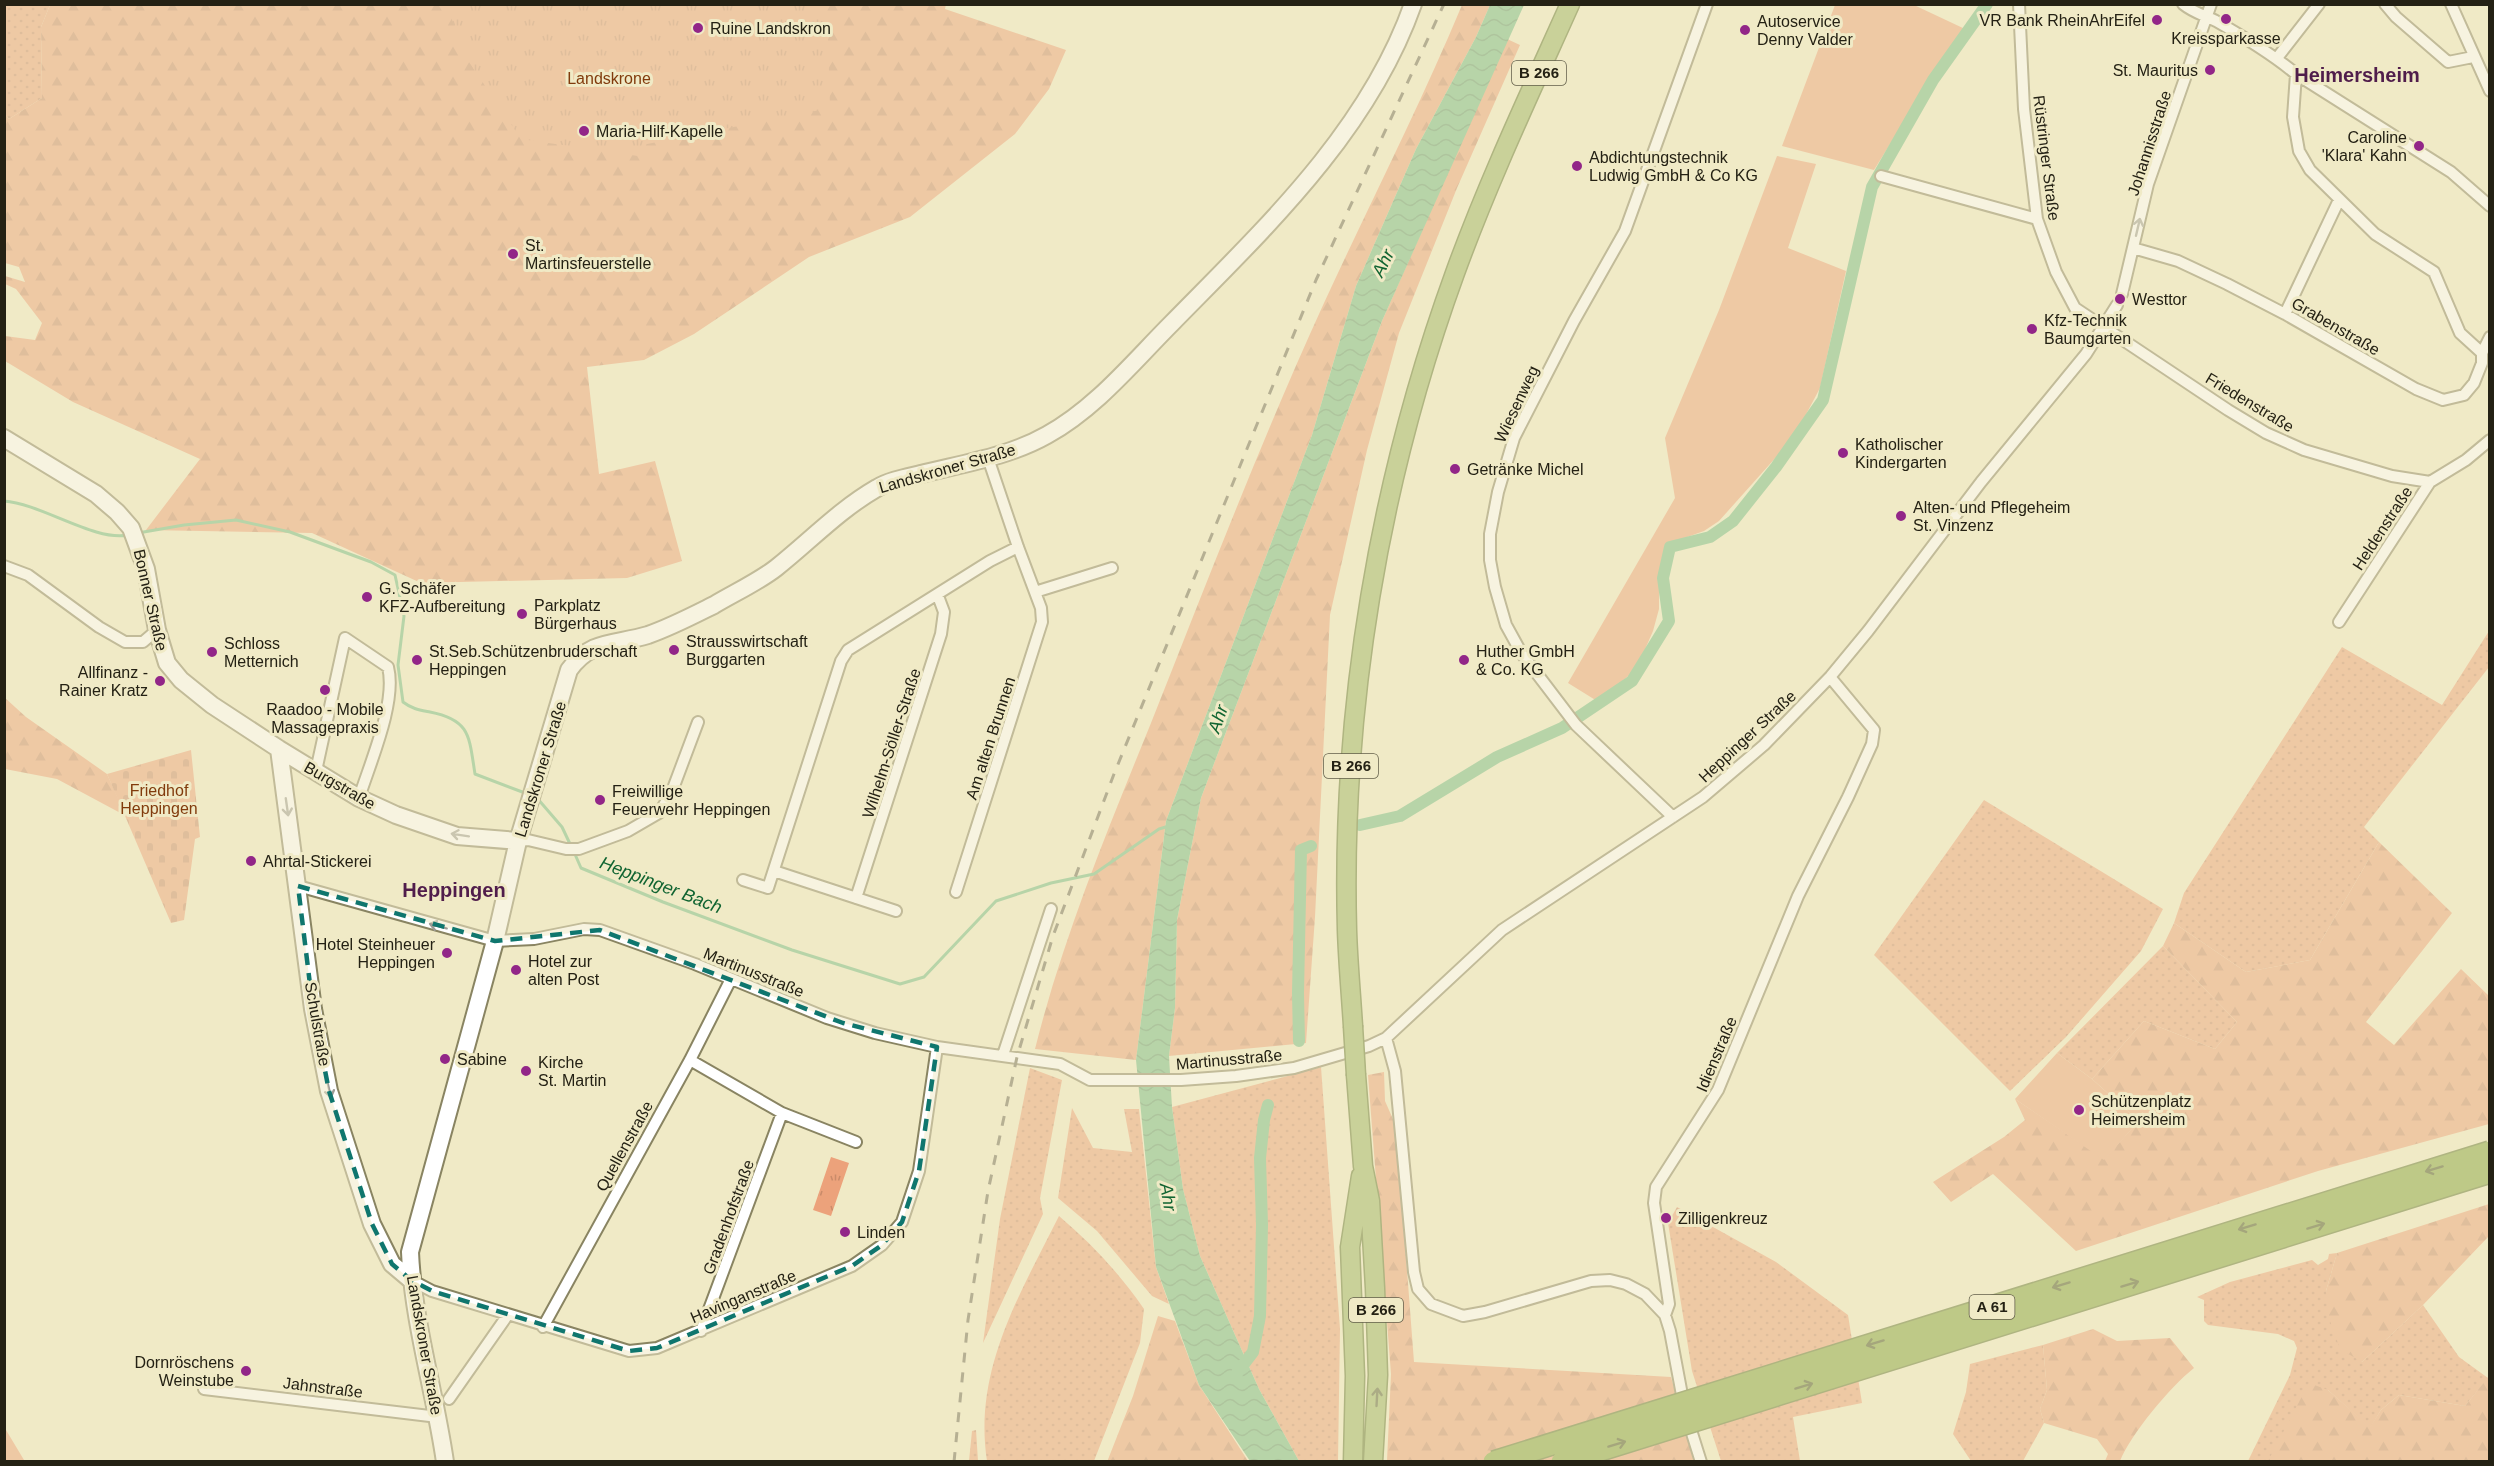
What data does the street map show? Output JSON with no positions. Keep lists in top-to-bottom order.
{
  "streets": {
    "highway": ["B 266", "A 61"],
    "main road": [
      "Landskroner Straße",
      "Bonner Straße",
      "Burgstraße",
      "Schulstraße"
    ],
    "street": [
      "Johannisstraße",
      "Rüstringer Straße",
      "Grabenstraße",
      "Friedenstraße",
      "Wiesenweg",
      "Heldenstraße",
      "Heppinger Straße",
      "Am alten Brunnen",
      "Wilhelm-Söller-Straße",
      "Martinusstraße",
      "Idienstraße",
      "Quellenstraße",
      "Gradenhofstraße",
      "Havinganstraße",
      "Jahnstraße"
    ]
  },
  "crossings": [
    ["Johannisstraße", "Grabenstraße"],
    ["Rüstringer Straße", "Friedenstraße"],
    ["Rüstringer Straße", "Heppinger Straße"],
    ["Friedenstraße", "Heldenstraße"],
    ["Friedenstraße", "Heppinger Straße"],
    ["Wiesenweg", "Heppinger Straße"],
    ["Landskroner Straße", "Am alten Brunnen"],
    ["Landskroner Straße", "Burgstraße"],
    ["Landskroner Straße", "Martinusstraße"],
    ["Landskroner Straße", "Schulstraße"],
    ["Landskroner Straße", "Havinganstraße"],
    ["Landskroner Straße", "Jahnstraße"],
    ["Bonner Straße", "Burgstraße"],
    ["Heppinger Straße", "Martinusstraße"],
    ["Heppinger Straße", "Idienstraße"],
    ["Burgstraße", "Schulstraße"],
    ["Martinusstraße", "Quellenstraße"],
    ["Martinusstraße", "Havinganstraße"],
    ["Schulstraße", "Havinganstraße"],
    ["Quellenstraße", "Havinganstraße"],
    ["Gradenhofstraße", "Havinganstraße"]
  ],
  "one_way": ["Johannisstraße", "Burgstraße", "Schulstraße"],
  "districts": ["Heimersheim", "Heppingen"],
  "water": ["Ahr", "Heppinger Bach"],
  "parks": ["Landskrone", "Friedhof Heppingen"],
  "places": [
    "Kreissparkasse",
    "VR Bank RheinAhrEifel",
    "Ruine Landskron",
    "Autoservice Denny Valder",
    "St. Mauritus",
    "Maria-Hilf-Kapelle",
    "Caroline 'Klara' Kahn",
    "Abdichtungstechnik Ludwig GmbH & Co KG",
    "St. Martinsfeuerstelle",
    "Westtor",
    "Kfz-Technik Baumgarten",
    "Katholischer Kindergarten",
    "Getränke Michel",
    "Alten- und Pflegeheim St. Vinzenz",
    "G. Schäfer KFZ-Aufbereitung",
    "Parkplatz Bürgerhaus",
    "Strausswirtschaft Burggarten",
    "Schloss Metternich",
    "St.Seb.Schützenbruderschaft Heppingen",
    "Huther GmbH & Co. KG",
    "Allfinanz - Rainer Kratz",
    "Raadoo - Mobile Massagepraxis",
    "Freiwillige Feuerwehr Heppingen",
    "Ahrtal-Stickerei",
    "Hotel Steinheuer Heppingen",
    "Hotel zur alten Post",
    "Sabine",
    "Kirche St. Martin",
    "Schützenplatz Heimersheim",
    "Zilligenkreuz",
    "Linden",
    "Dornröschens Weinstube"
  ]
}
